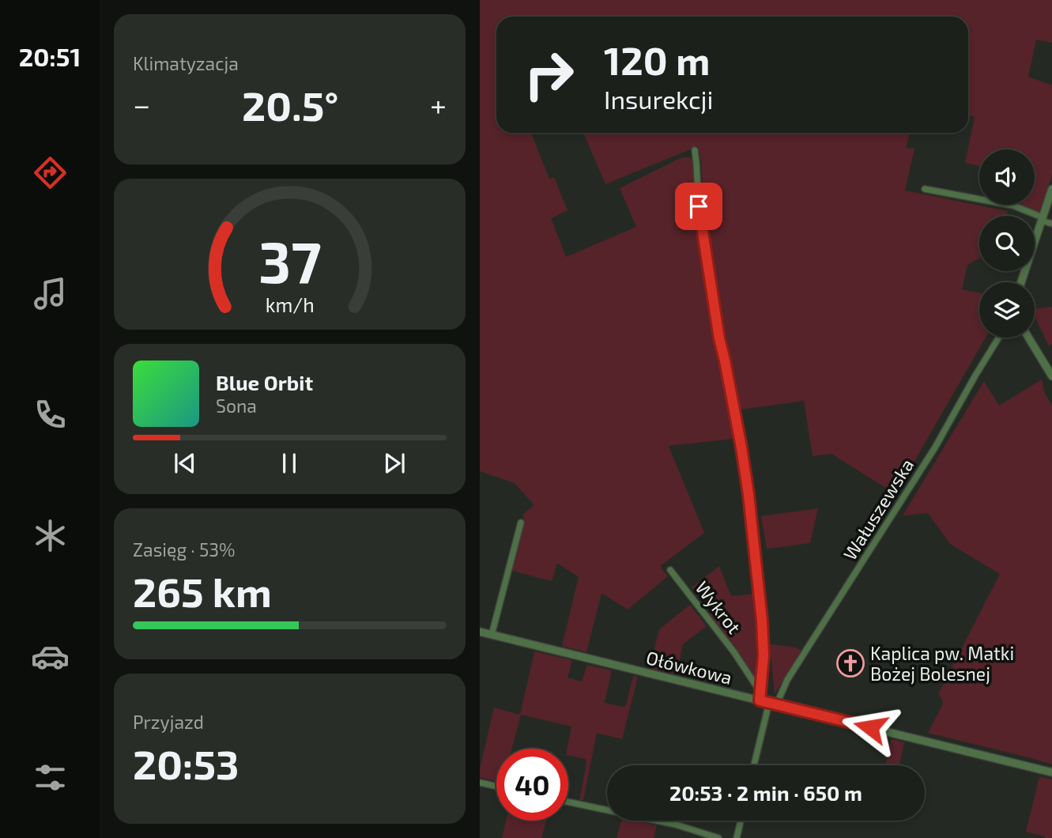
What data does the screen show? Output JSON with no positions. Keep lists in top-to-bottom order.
{
  "streets": {
    "street": ["Wałuszewska", "Wykrot", "Ołówkowa"]
  },
  "crossings": [
    ["Wałuszewska", "Ołówkowa"]
  ],
  "places": {
    "church": ["Kaplica pw. Matki Bożej Bolesnej"]
  },
  "page": {
    "tabs": "20:51",
    "tile": [
      "Klimatyzacja",
      ["Zasięg · 53%", "265 km"],
      ["Przyjazd", "20:53"]
    ],
    "turn": ["120 m", "Insurekcji"],
    "heat": ["−", "20.5°", "+"],
    "song": ["Blue Orbit", "Sona"],
    "limit": "40",
    "trip": "20:53 · 2 min · 650 m",
    "gauge": ["37", "km/h"]
  }
}
